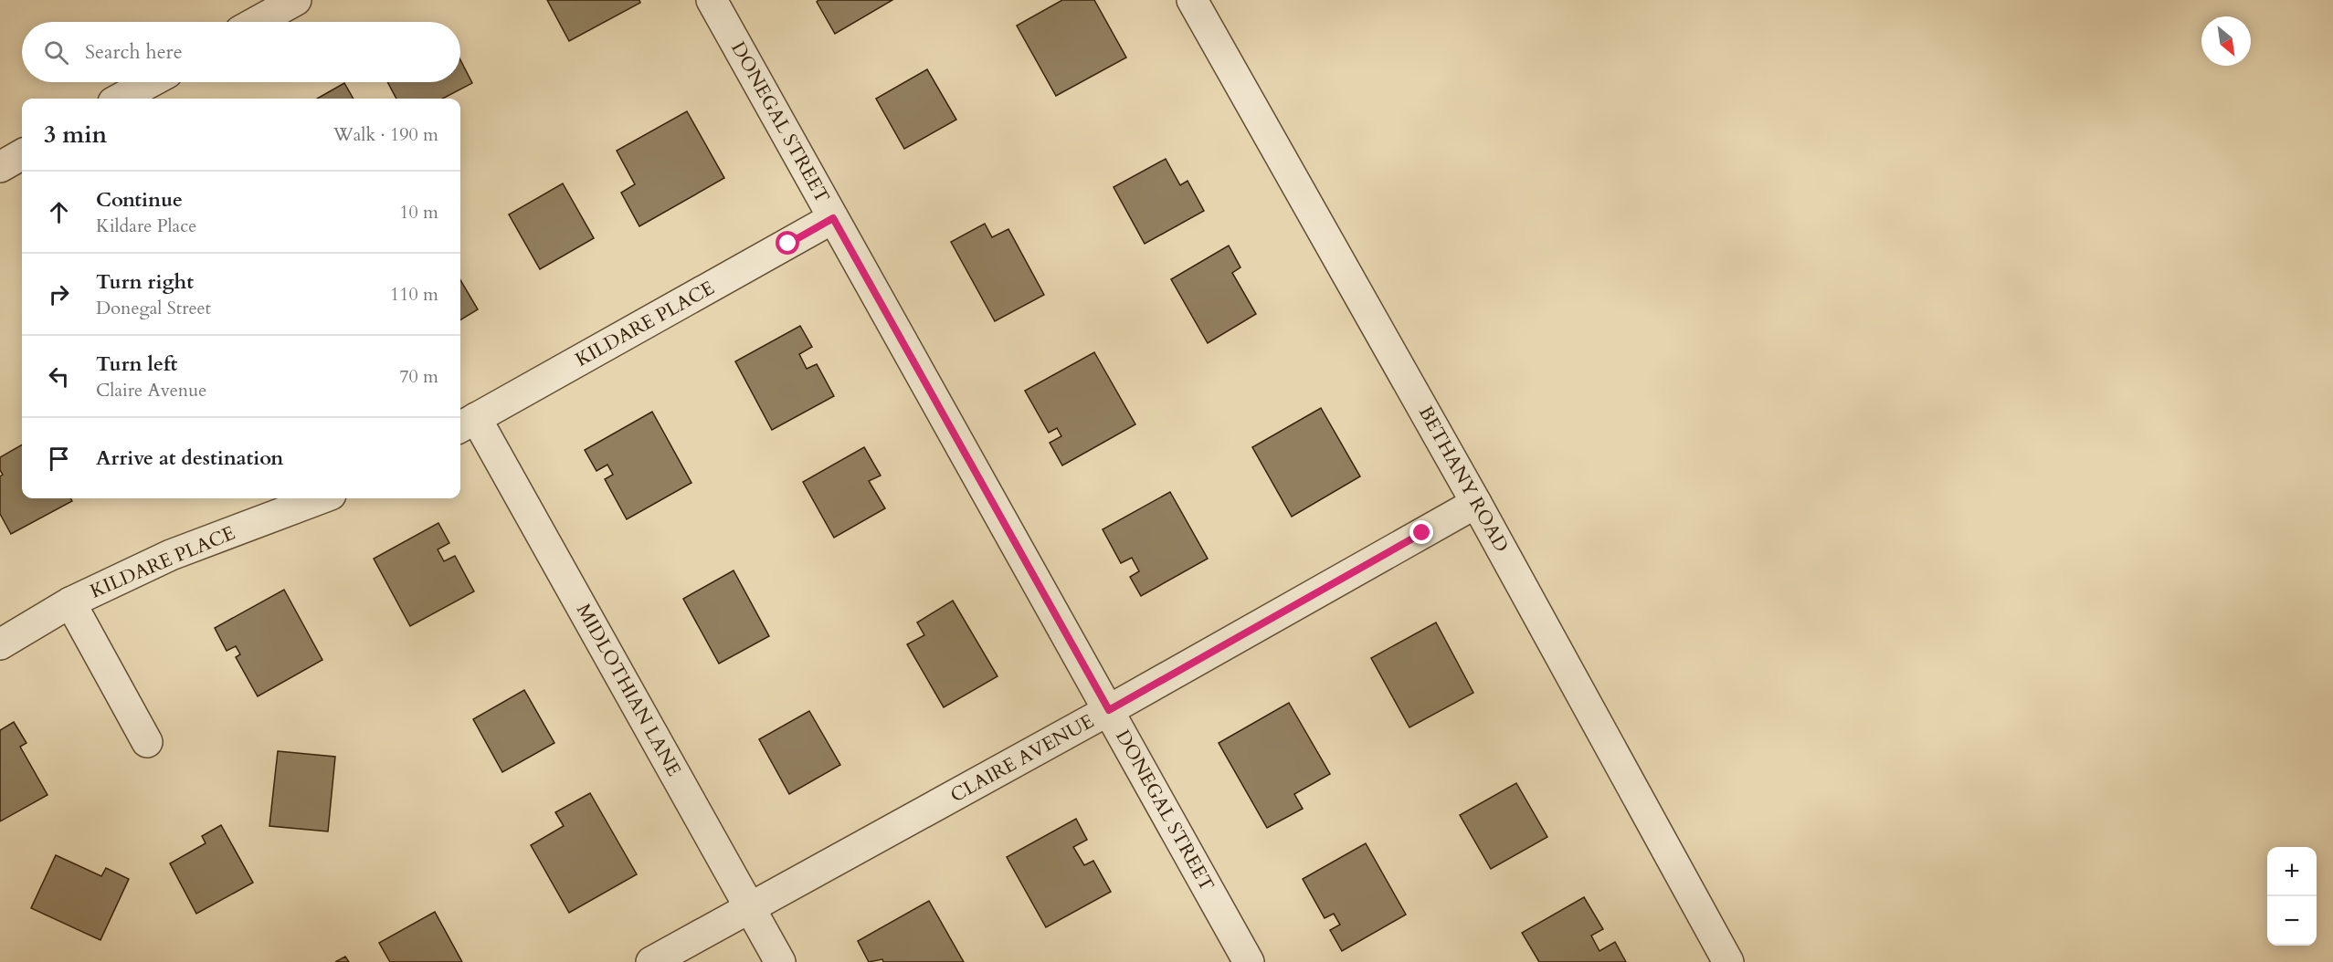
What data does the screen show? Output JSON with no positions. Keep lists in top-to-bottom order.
{
  "streets": {
    "street": [
      "DONEGAL STREET",
      "KILDARE PLACE",
      "BETHANY ROAD",
      "MIDLOTHIAN LANE",
      "CLAIRE AVENUE"
    ]
  },
  "crossings": [
    ["DONEGAL STREET", "KILDARE PLACE"],
    ["DONEGAL STREET", "CLAIRE AVENUE"],
    ["KILDARE PLACE", "MIDLOTHIAN LANE"],
    ["BETHANY ROAD", "CLAIRE AVENUE"],
    ["MIDLOTHIAN LANE", "CLAIRE AVENUE"]
  ],
  "north": "bottom right",
  "page": {
    "search": "Search here",
    "heading": ["3 min", "Walk · 190 m"],
    "list": [
      ["Continue", "Kildare Place", "10 m"],
      ["Turn right", "Donegal Street", "110 m"],
      ["Turn left", "Claire Avenue", "70 m"],
      "Arrive at destination"
    ],
    "map_buttons": ["+", "−"]
  }
}
